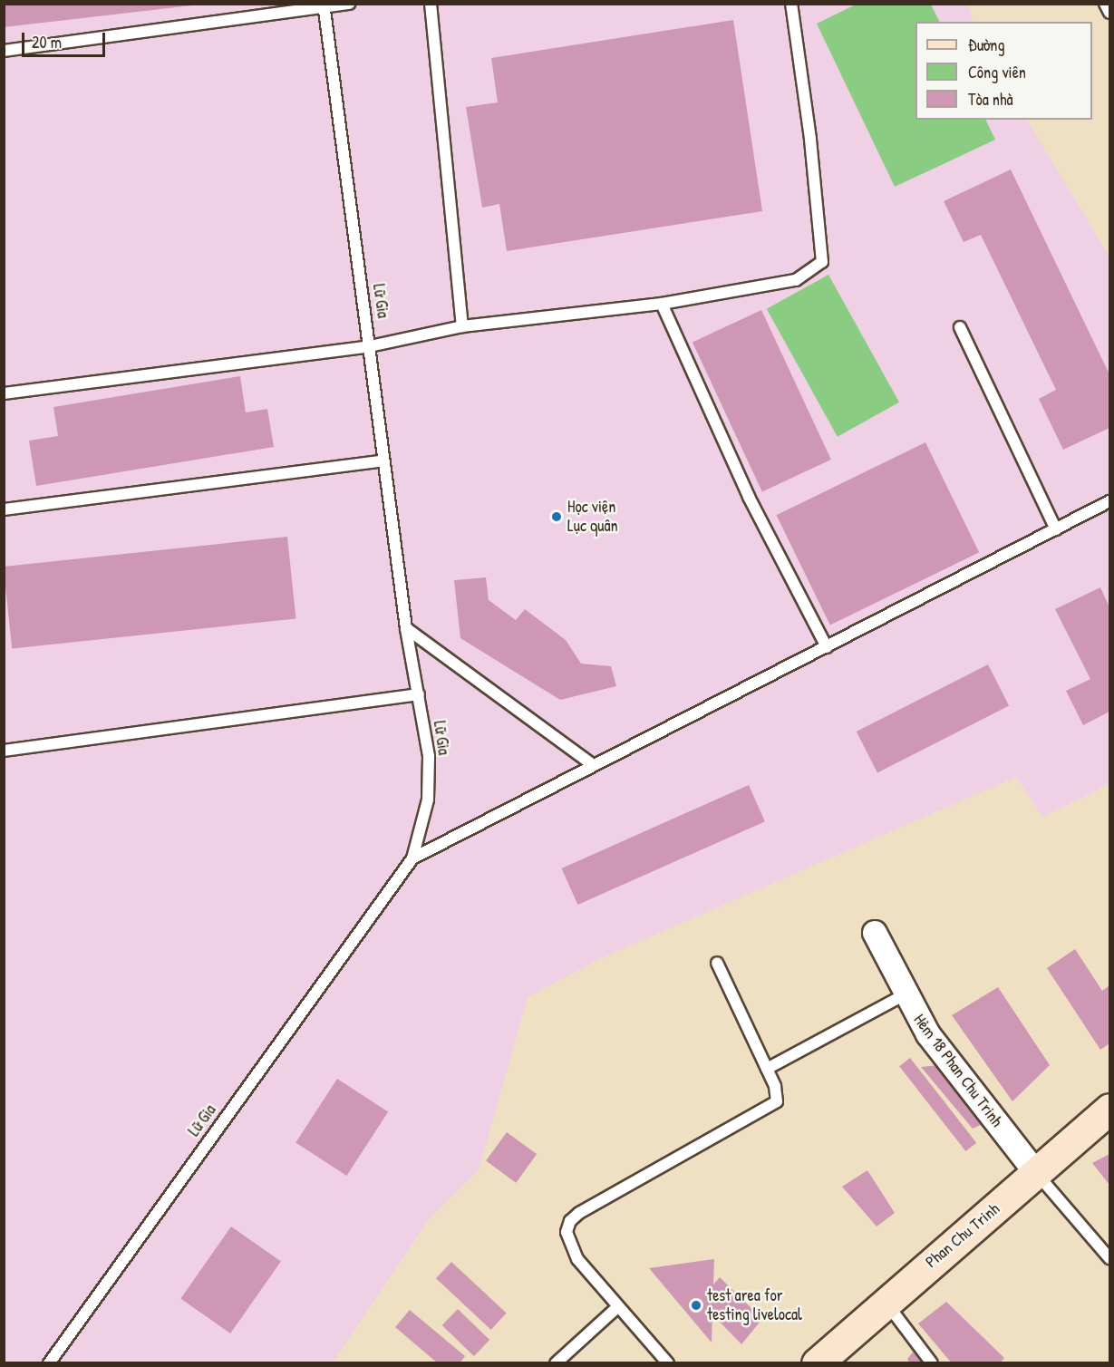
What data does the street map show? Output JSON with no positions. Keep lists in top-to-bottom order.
{
  "streets": {
    "main road": ["Phan Chu Trinh"],
    "street": ["Hẻm 18 Phan Chu Trinh"],
    "lane": ["Lữ Gia"]
  },
  "crossings": [
    ["Hẻm 18 Phan Chu Trinh", "Phan Chu Trinh"]
  ],
  "places": ["Học viện Lục quân", "test area for testing livelocal"],
  "legend": ["Đường", "Công viên", "Tòa nhà"],
  "scale_bar": "20 m"
}
